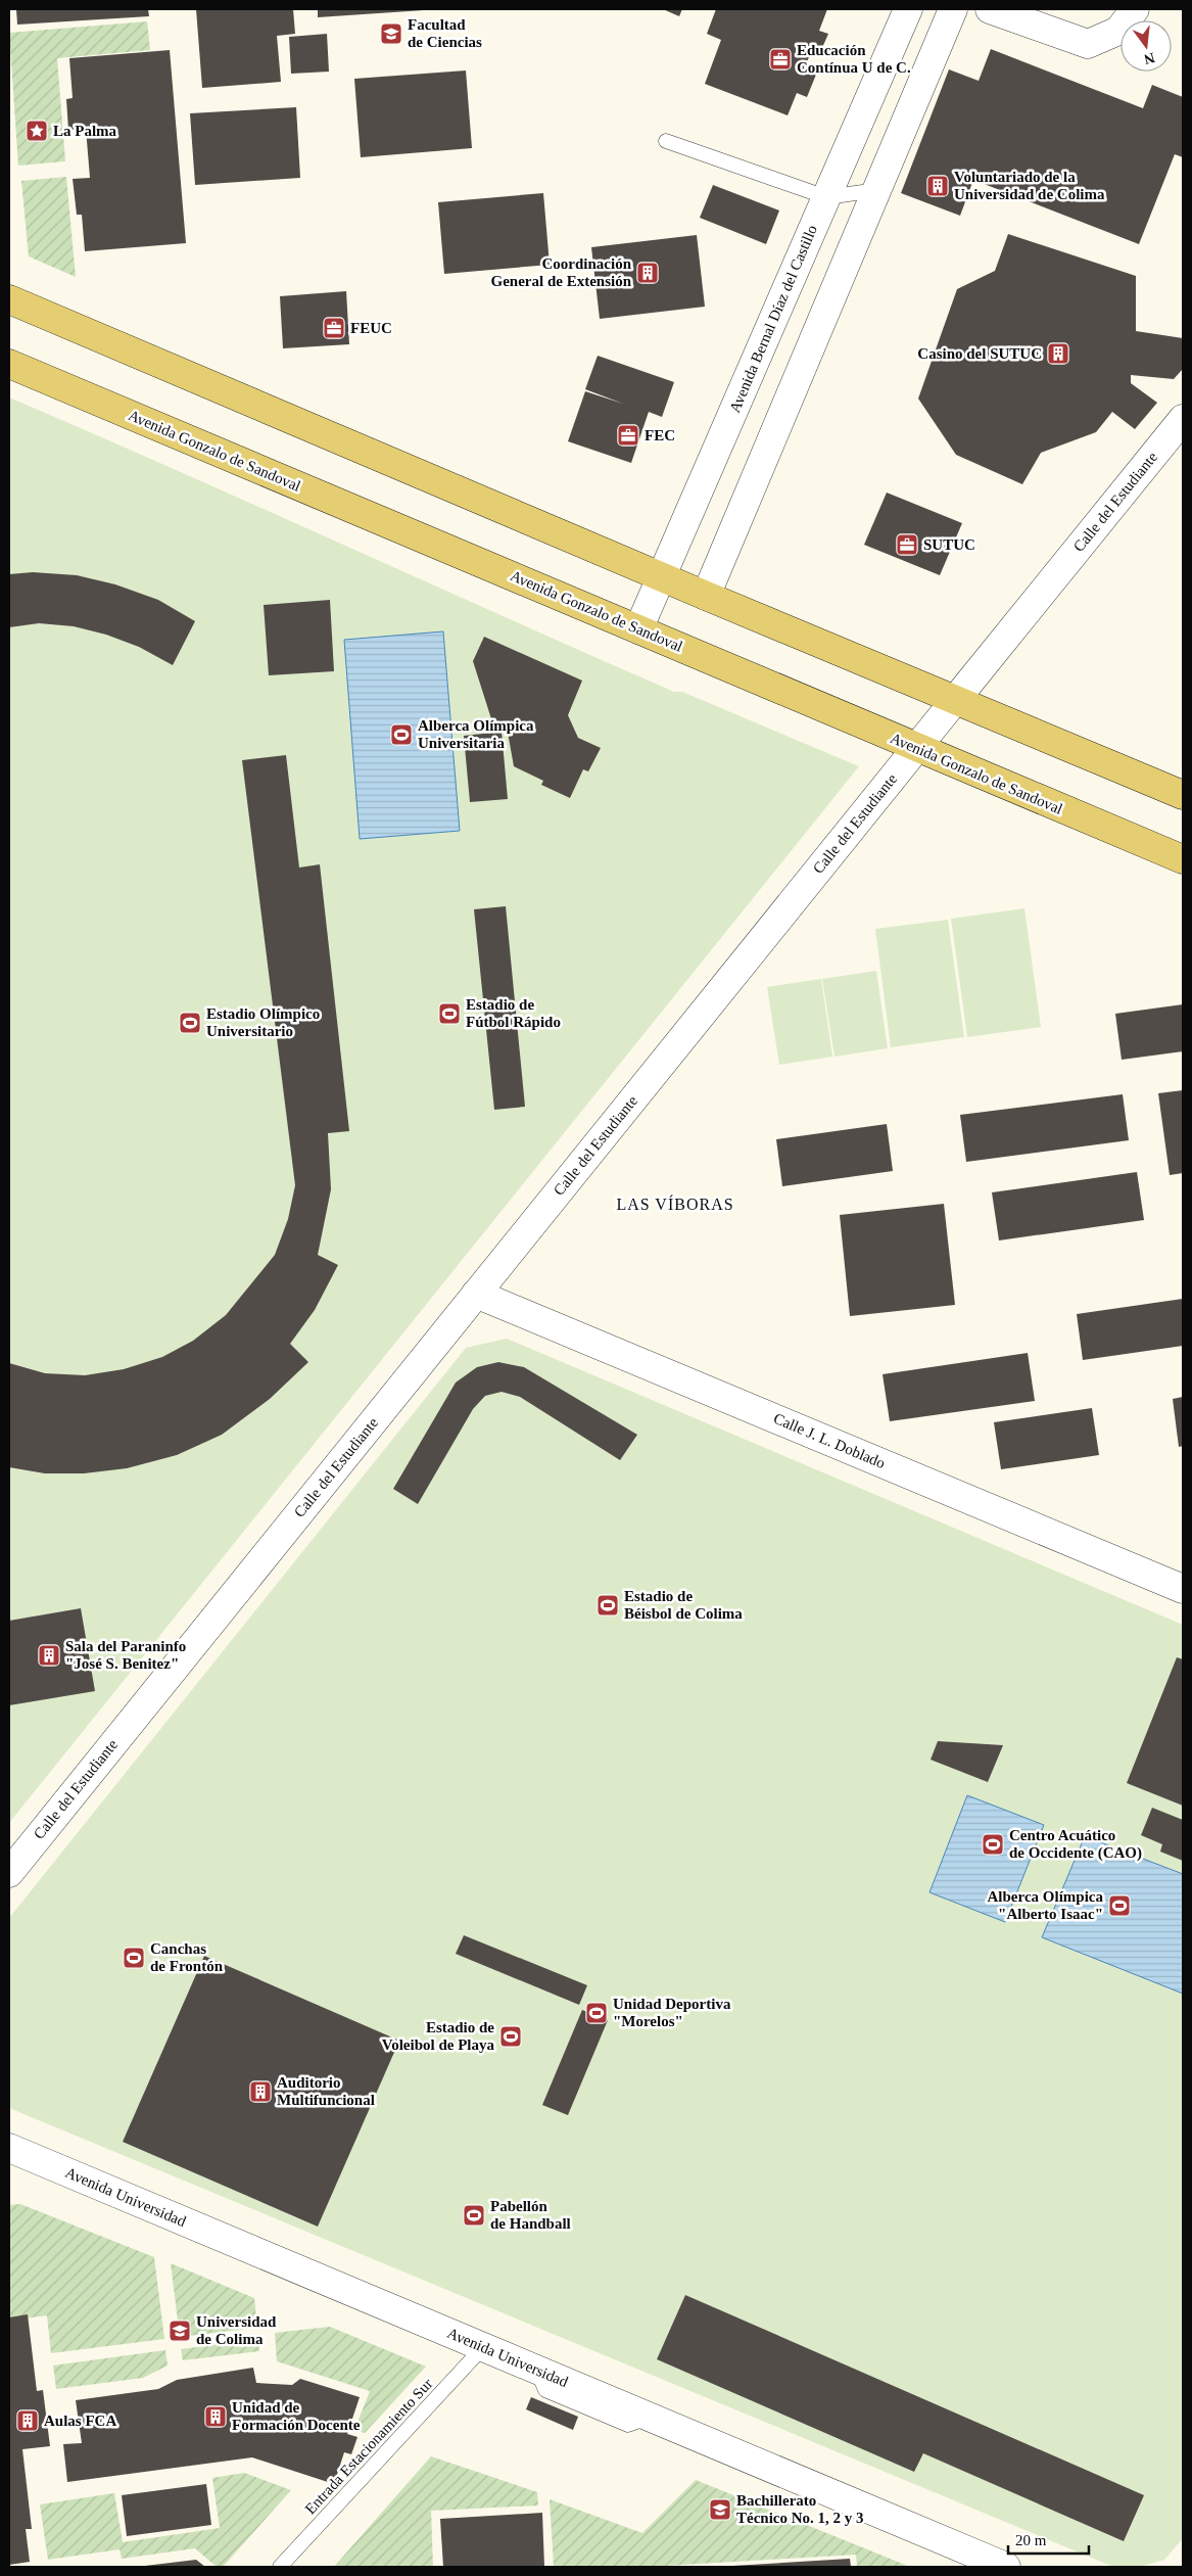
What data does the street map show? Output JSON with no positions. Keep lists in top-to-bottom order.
{
  "streets": {
    "main road": ["Avenida Gonzalo de Sandoval"],
    "street": [
      "Avenida Bernal Díaz del Castillo",
      "Calle del Estudiante",
      "Calle J. L. Doblado",
      "Avenida Universidad"
    ],
    "lane": ["Entrada Estacionamiento Sur"]
  },
  "crossings": [
    ["Avenida Bernal Díaz del Castillo", "Avenida Gonzalo de Sandoval"],
    ["Avenida Gonzalo de Sandoval", "Calle del Estudiante"],
    ["Calle del Estudiante", "Calle J. L. Doblado"],
    ["Avenida Universidad", "Entrada Estacionamiento Sur"]
  ],
  "districts": ["LAS VÍBORAS"],
  "places": {
    "school or university": ["Facultad de Ciencias", "Universidad de Colima", "Bachillerato Técnico No. 1, 2 y 3"],
    "office": [
      "Educación Contínua U de C.",
      "FEUC",
      "FEC",
      "SUTUC"
    ],
    "place": ["La Palma"],
    "building": [
      "Voluntariado de la Universidad de Colima",
      "Coordinación General de Extensión",
      "Casino del SUTUC",
      "Sala del Paraninfo \"José S. Benitez\"",
      "Auditorio Multifuncional",
      "Unidad de Formación Docente",
      "Aulas FCA"
    ],
    "sports": [
      "Alberca Olímpica Universitaria",
      "Estadio de Fútbol Rápido",
      "Estadio Olímpico Universitario",
      "Estadio de Béisbol de Colima",
      "Centro Acuático de Occidente (CAO)",
      "Alberca Olímpica \"Alberto Isaac\"",
      "Canchas de Frontón",
      "Unidad Deportiva \"Morelos\"",
      "Estadio de Voleibol de Playa",
      "Pabellón de Handball"
    ]
  },
  "scale_bar": "20 m",
  "north": "bottom"
}
